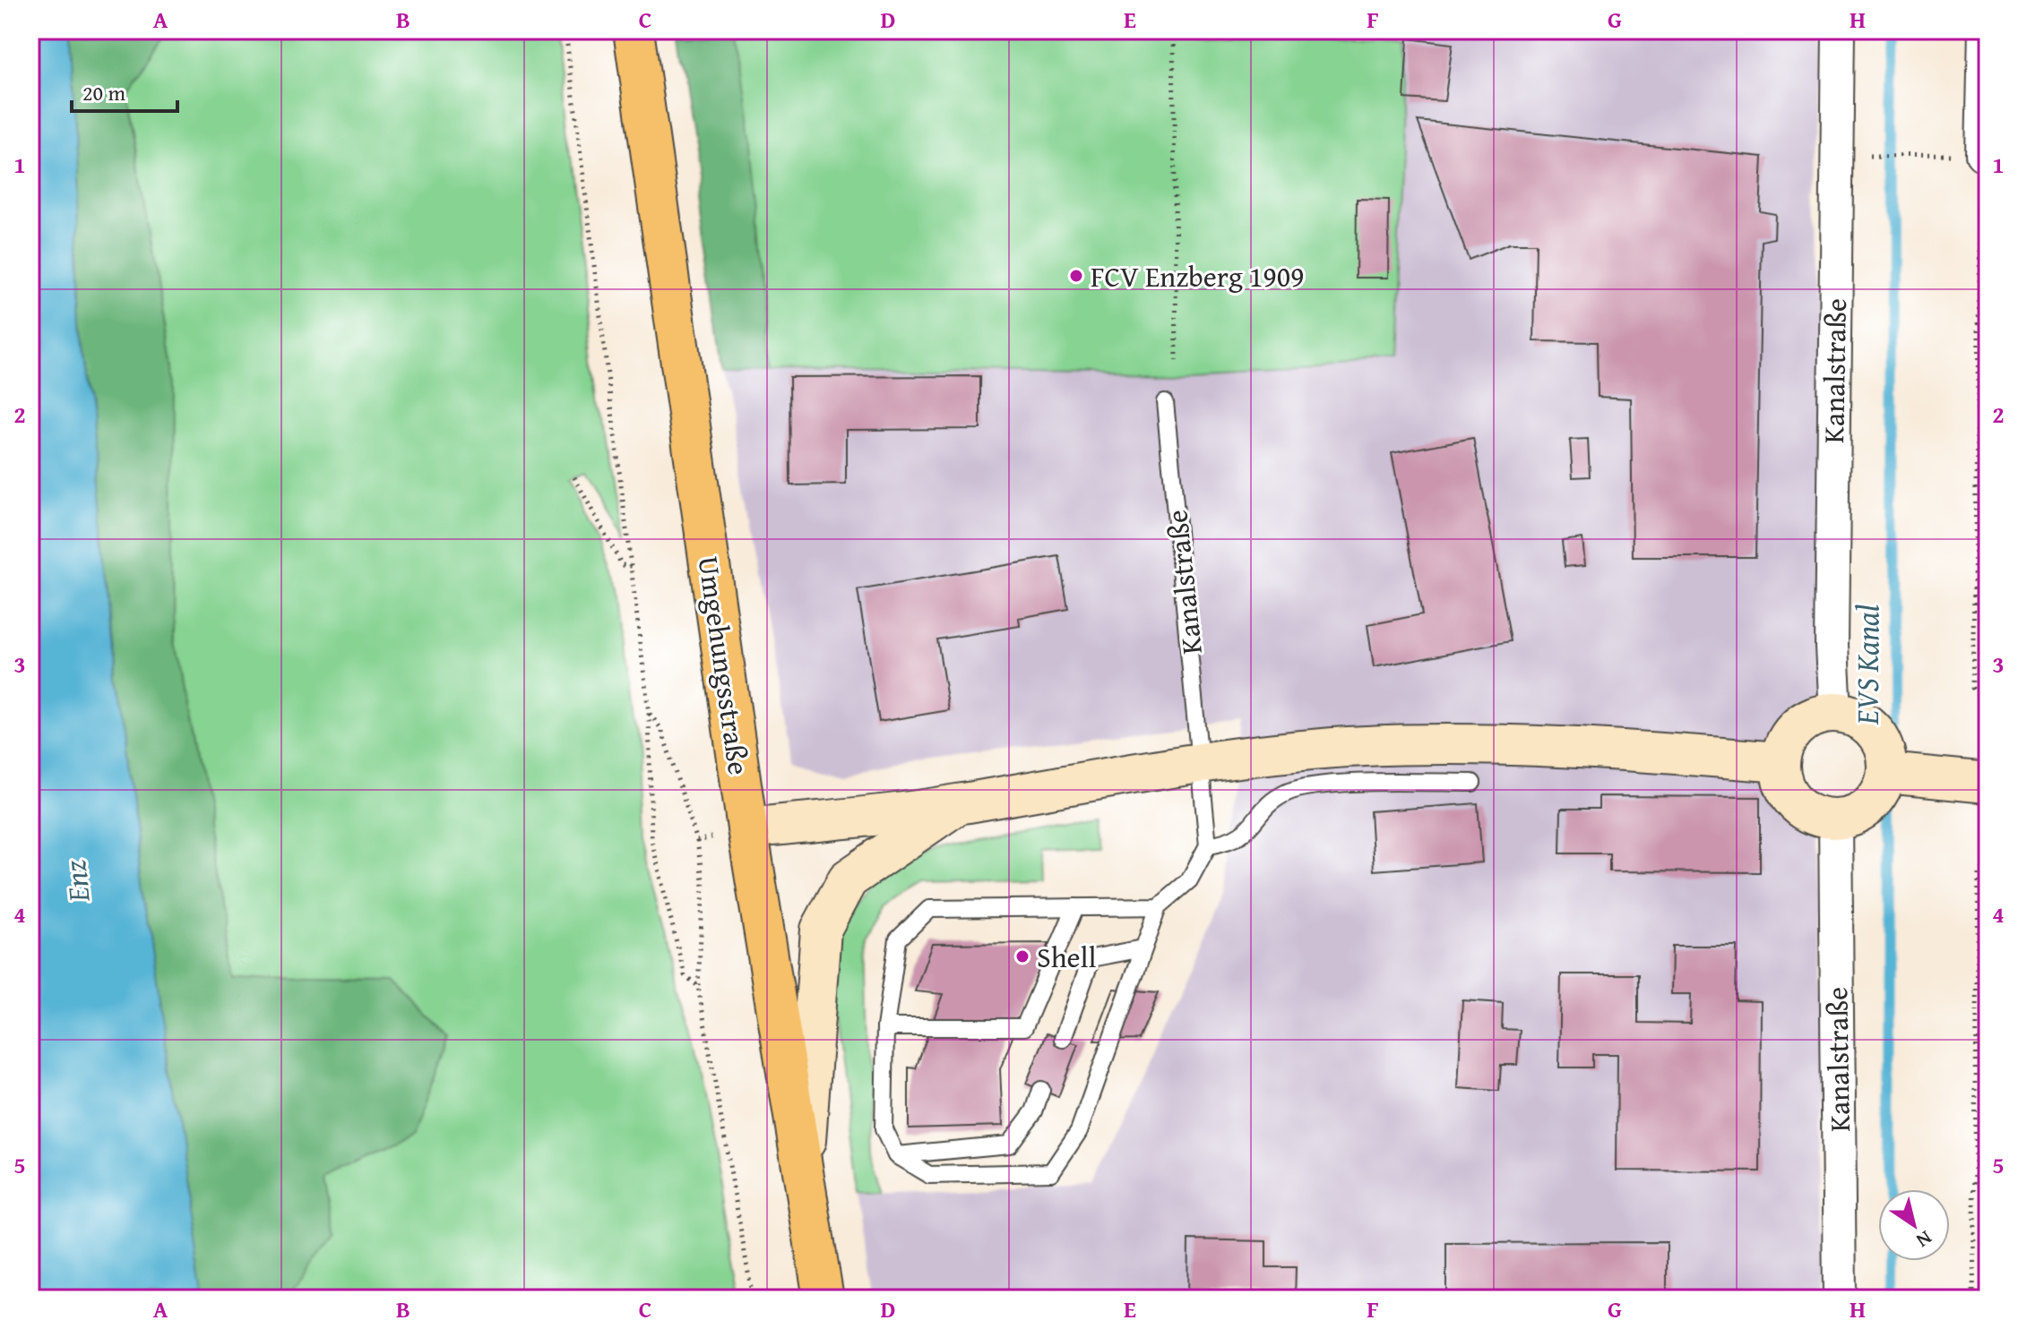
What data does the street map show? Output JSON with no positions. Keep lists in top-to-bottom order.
{
  "streets": {
    "main road": ["Umgehungsstraße"],
    "street": ["Kanalstraße"]
  },
  "water": ["EVS Kanal", "Enz"],
  "places": ["FCV Enzberg 1909", "Shell"],
  "scale_bar": "20 m",
  "north": "bottom right",
  "grid": {
    "columns": [
      "A",
      "B",
      "C",
      "D",
      "E",
      "F",
      "G",
      "H"
    ],
    "rows": [
      "1",
      "2",
      "3",
      "4",
      "5"
    ]
  }
}
